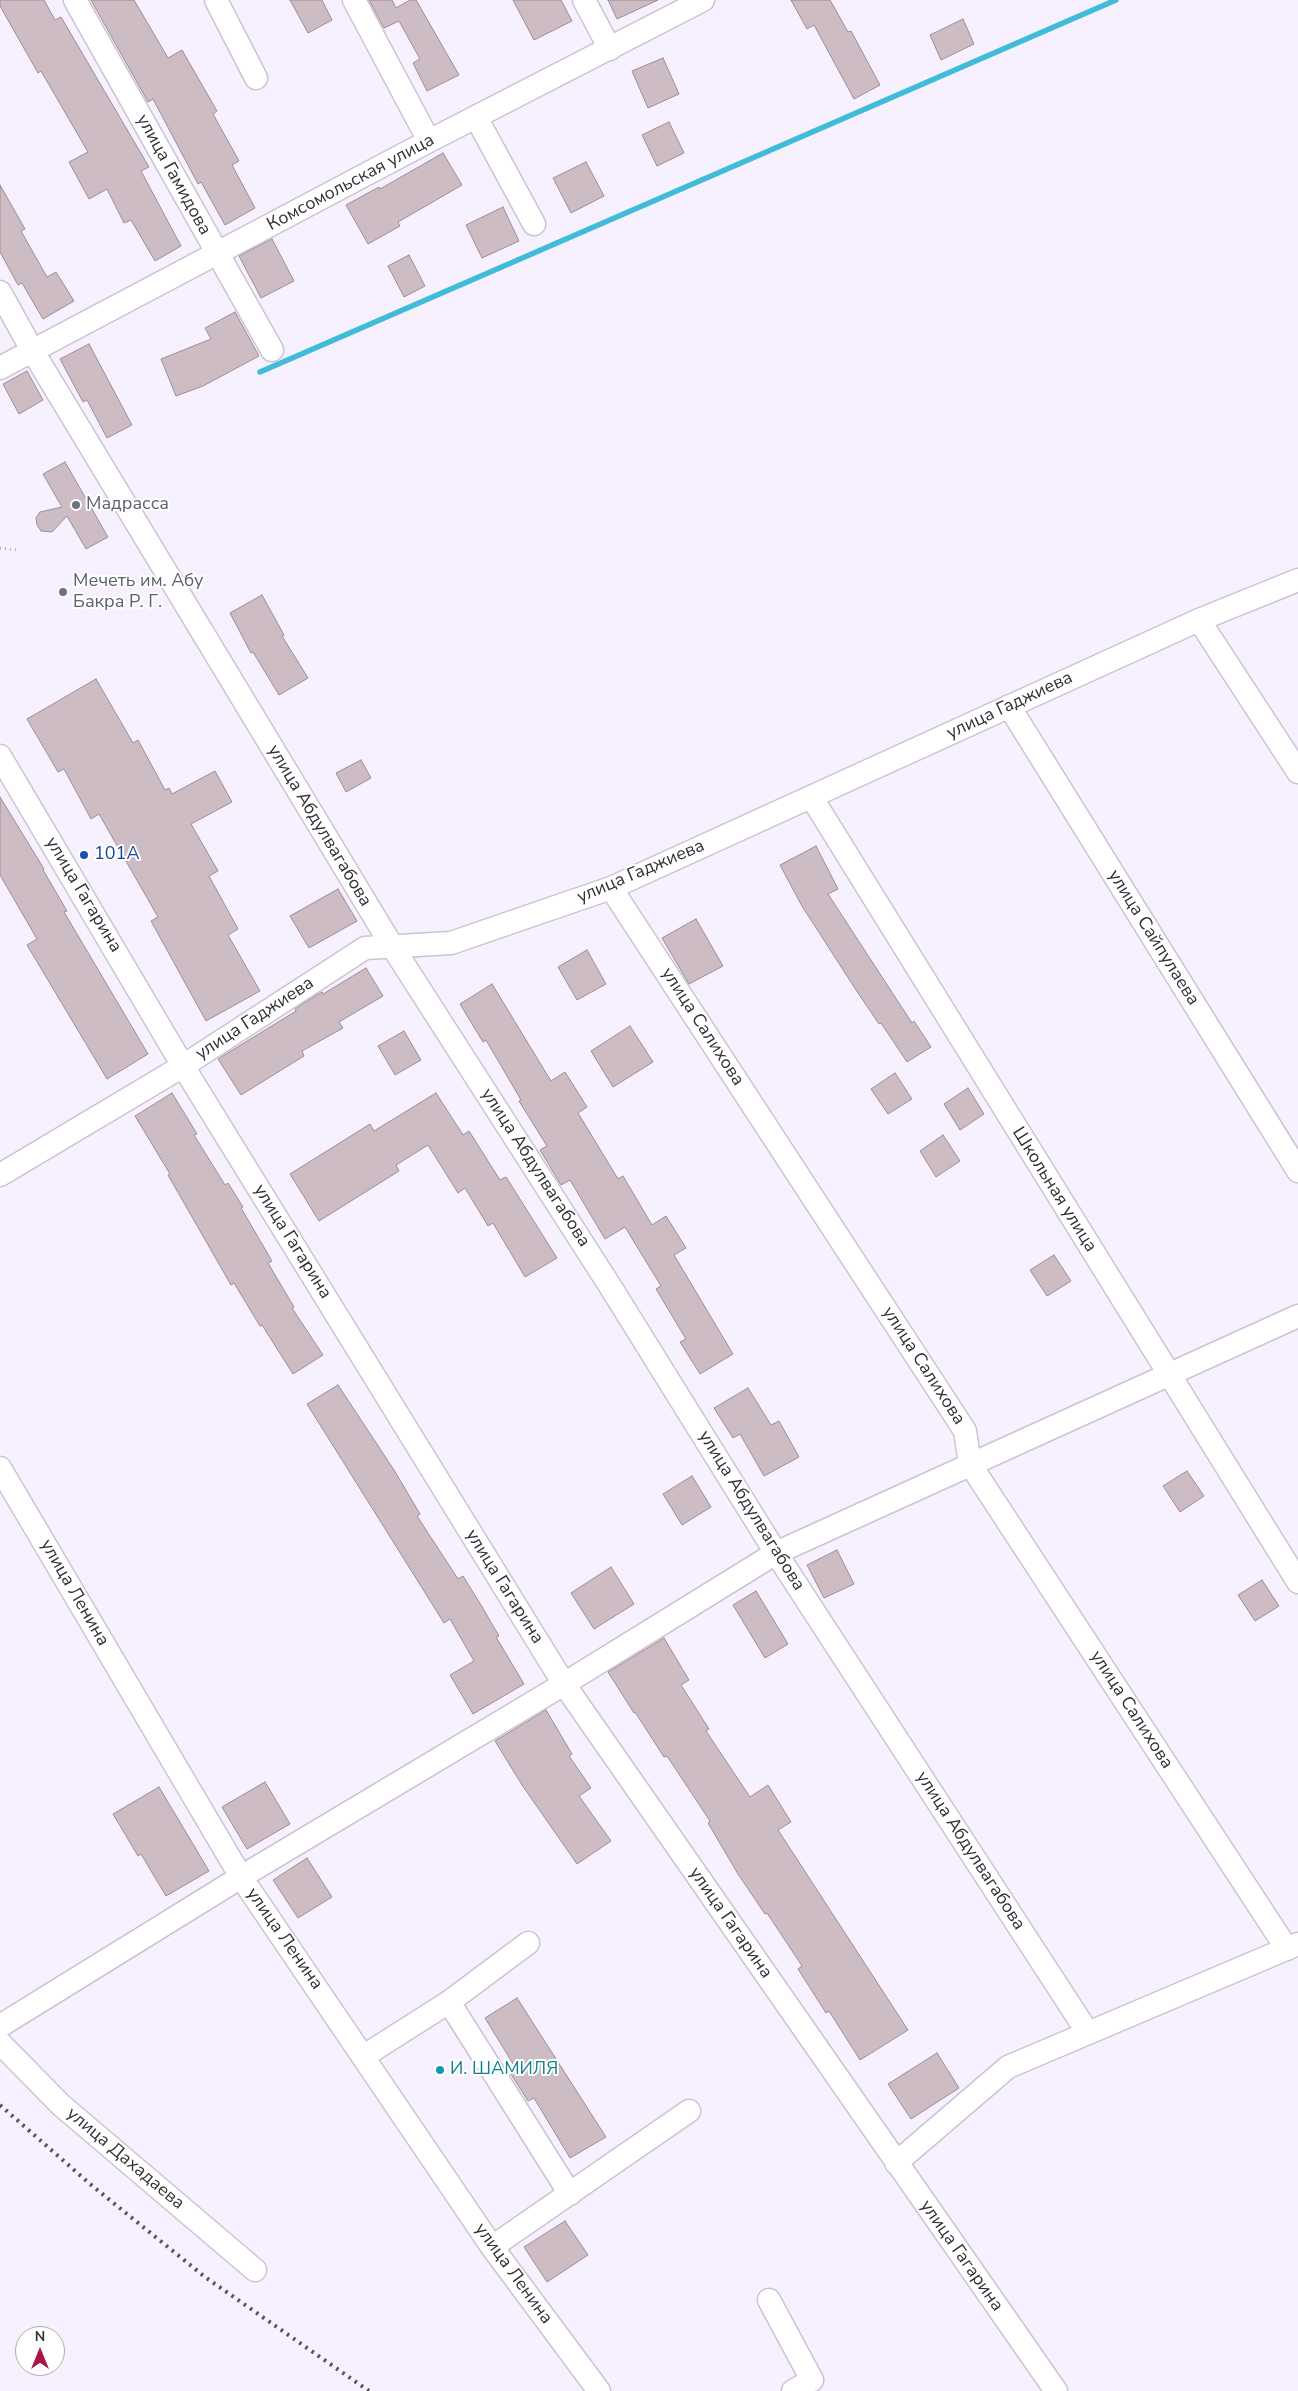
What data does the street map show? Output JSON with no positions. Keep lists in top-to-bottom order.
{
  "streets": {
    "street": [
      "улица Гамидова",
      "Комсомольская улица",
      "улица Гаджиева",
      "улица Абдулвагабова",
      "улица Гагарина",
      "улица Сайпулаева",
      "улица Салихова",
      "Школьная улица",
      "улица Ленина",
      "улица Дахадаева"
    ]
  },
  "crossings": [
    ["улица Гамидова", "Комсомольская улица"],
    ["Комсомольская улица", "улица Абдулвагабова"],
    ["улица Гаджиева", "улица Абдулвагабова"],
    ["улица Гаджиева", "улица Гагарина"],
    ["улица Гаджиева", "улица Сайпулаева"],
    ["улица Гаджиева", "улица Салихова"],
    ["улица Гаджиева", "Школьная улица"]
  ],
  "places": [
    "Мадрасса",
    "Мечеть им. Абу Бакра Р. Г.",
    "101А",
    "И. ШАМИЛЯ"
  ],
  "north": "top"
}
